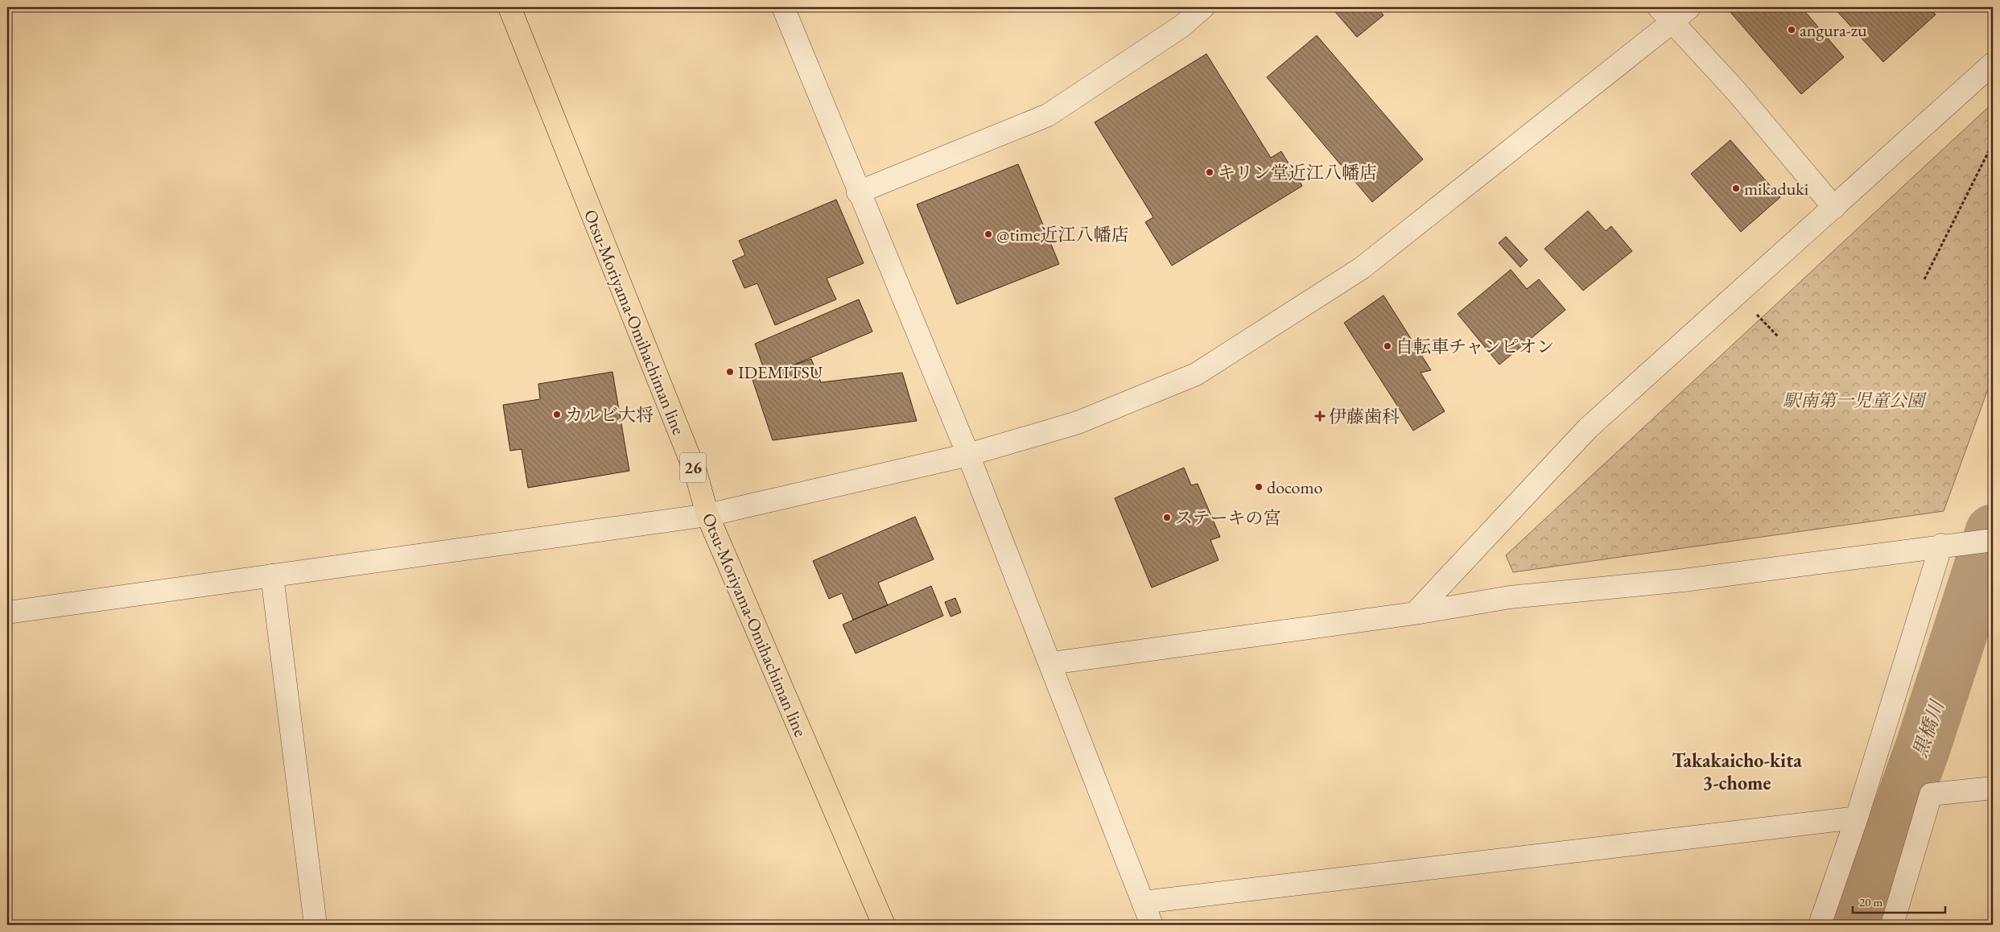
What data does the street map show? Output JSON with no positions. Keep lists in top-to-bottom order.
{
  "streets": {
    "main road": ["Otsu-Moriyama-Omihachiman line", "26"]
  },
  "districts": ["Takakaicho-kita 3-chome"],
  "water": ["黒橋川"],
  "parks": ["駅南第一児童公園"],
  "places": {
    "other": [
      "angura-zu",
      "キリン堂近江八幡店",
      "mikaduki",
      "@time近江八幡店",
      "自転車チャンピオン",
      "IDEMITSU",
      "カルビ大将",
      "docomo",
      "ステーキの宮"
    ],
    "health": ["伊藤歯科"]
  },
  "scale_bar": "20 m"
}
